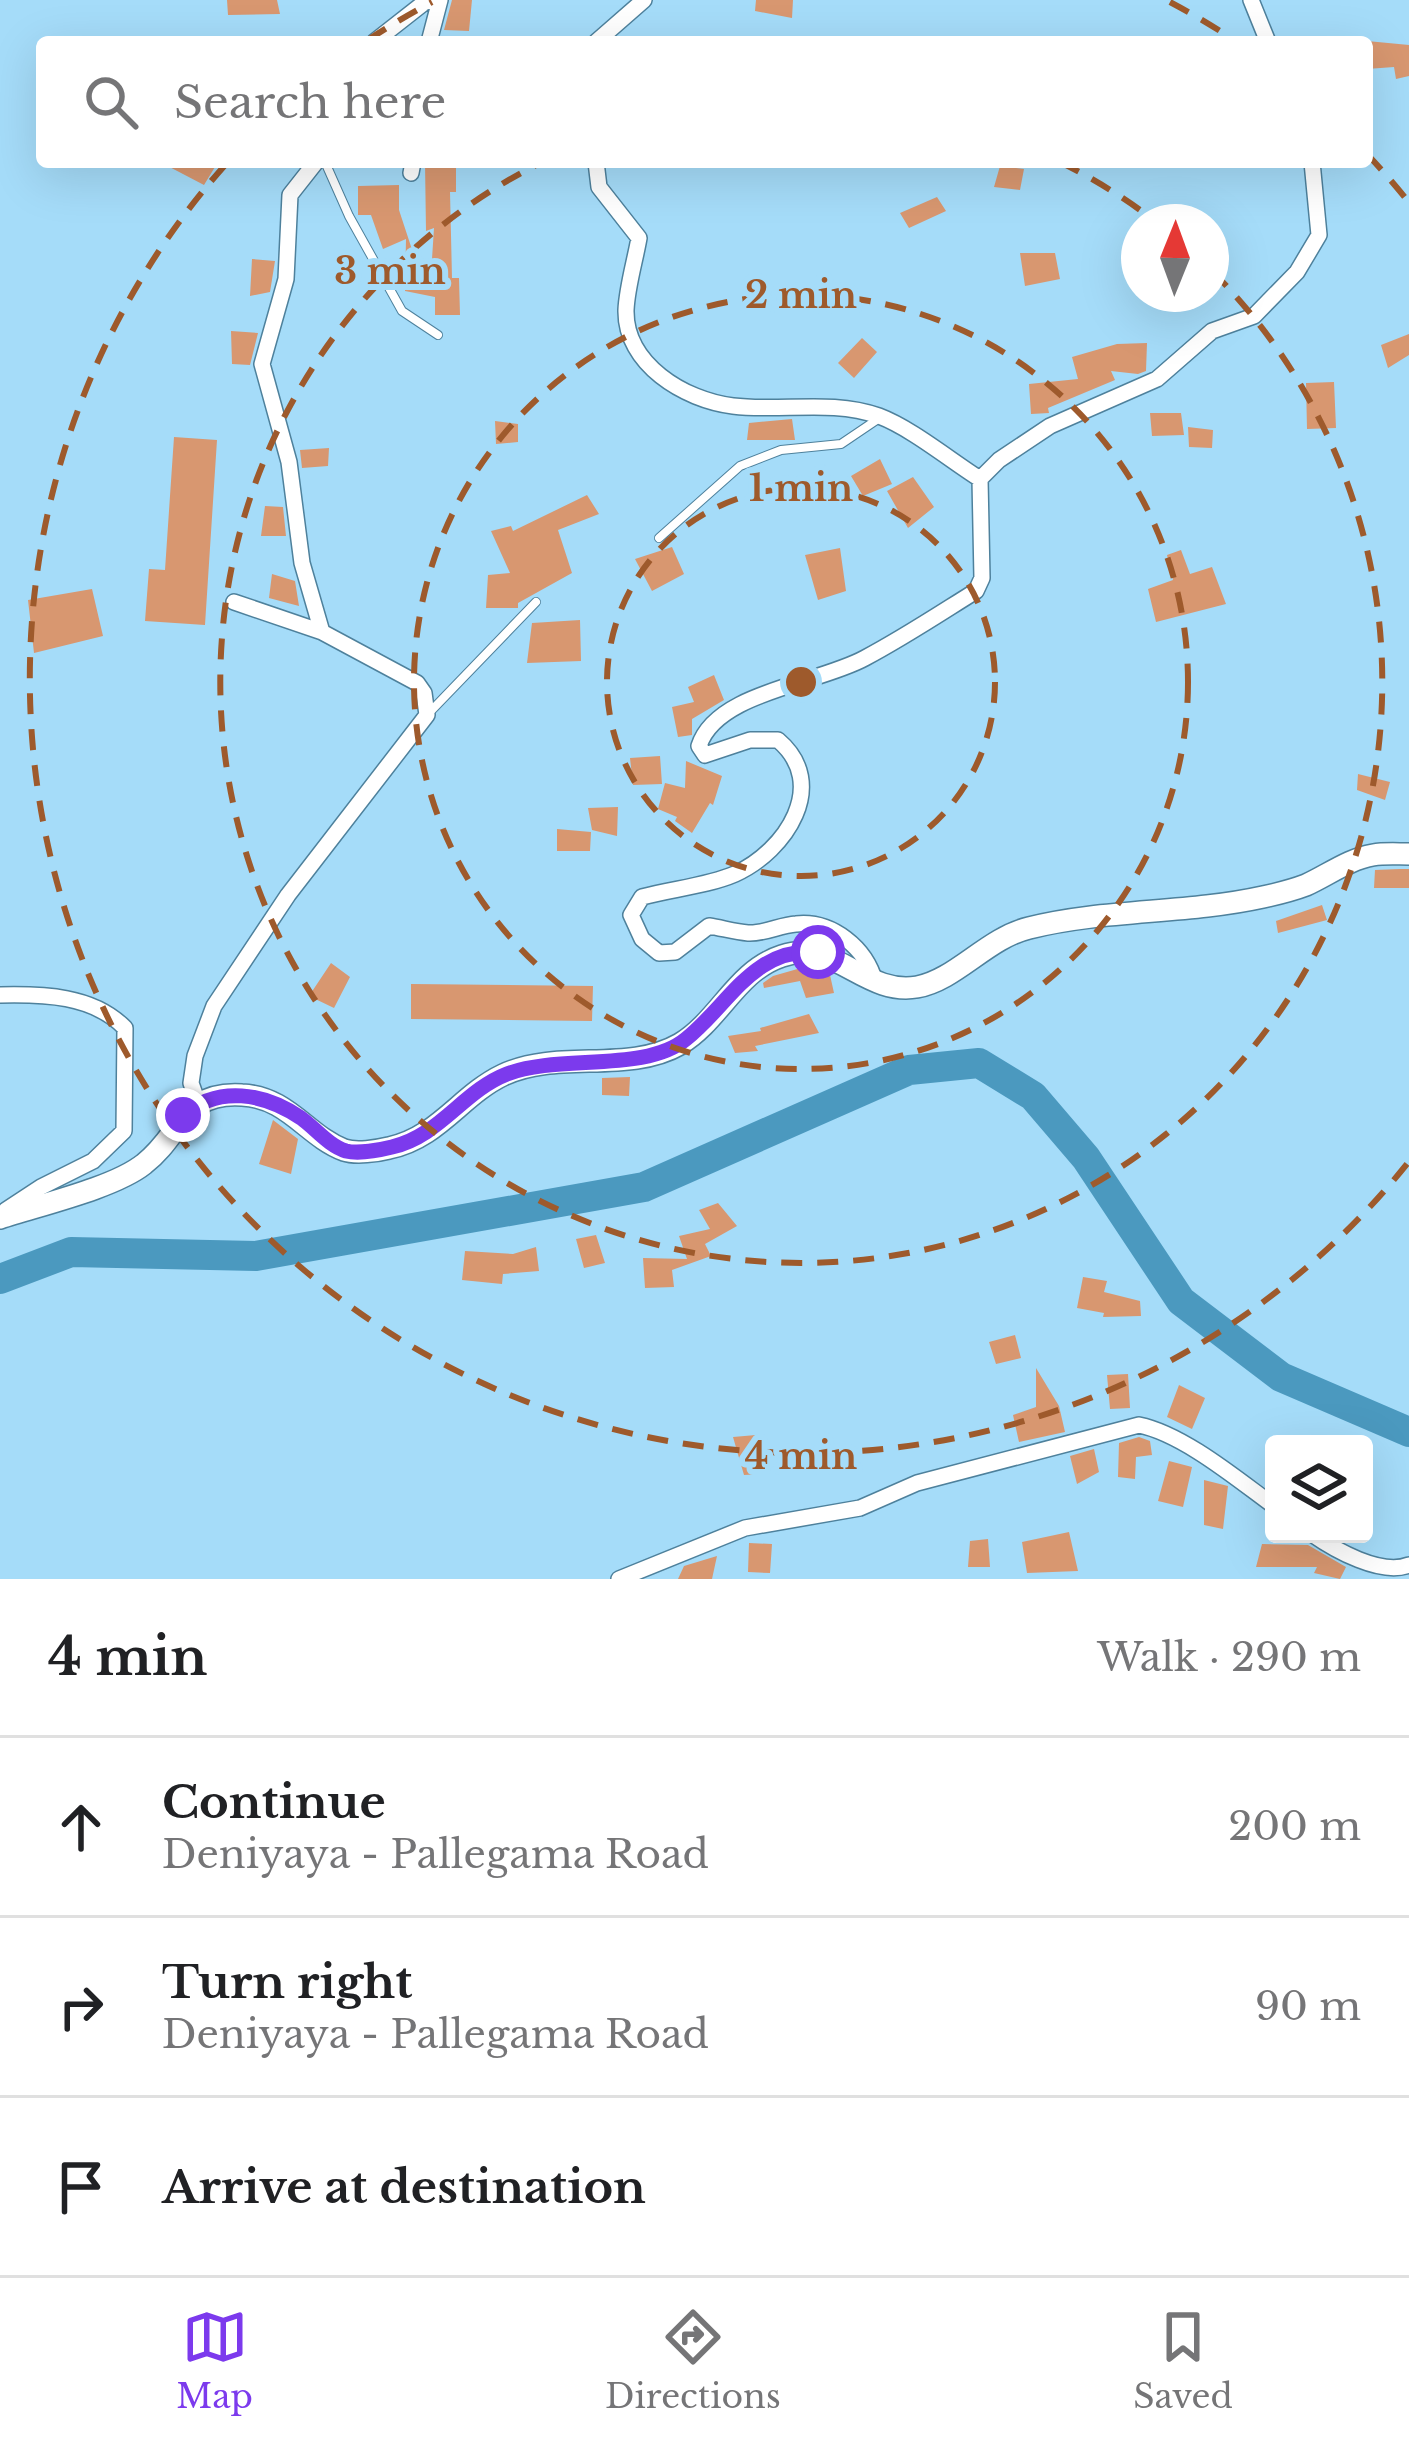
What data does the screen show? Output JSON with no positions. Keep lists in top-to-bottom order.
{
  "north": "top",
  "page": {
    "search": "Search here",
    "heading": ["4 min", "Walk · 290 m"],
    "list": [
      ["Continue", "Deniyaya - Pallegama Road", "200 m"],
      ["Turn right", "Deniyaya - Pallegama Road", "90 m"],
      "Arrive at destination"
    ],
    "nav": ["Map", "Directions", "Saved"]
  },
  "rings": [
    "3 min",
    "2 min",
    "1 min",
    "4 min"
  ]
}
